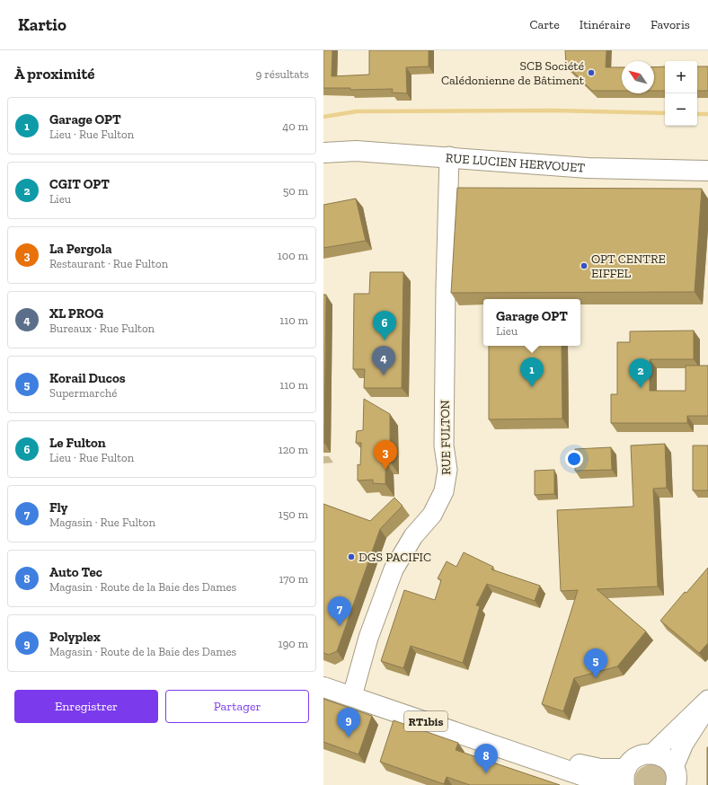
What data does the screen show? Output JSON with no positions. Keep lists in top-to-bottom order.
{
  "streets": {
    "main road": ["RUE LUCIEN HERVOUET", "RT1bis"],
    "street": ["RUE FULTON"]
  },
  "crossings": [
    ["RUE LUCIEN HERVOUET", "RUE FULTON"],
    ["RUE FULTON", "RT1bis"]
  ],
  "places": ["SCB Société Calédonienne de Bâtiment", "OPT CENTRE EIFFEL", "DGS PACIFIC"],
  "north": "top left",
  "page": {
    "header": "Kartio",
    "nav": ["Carte", "Itinéraire", "Favoris"],
    "heading": ["À proximité", "9 résultats"],
    "map_buttons": ["+", "−"],
    "list": [
      {
        "mark": "1",
        "name": "Garage OPT",
        "note": "Lieu · Rue Fulton",
        "value": "40 m"
      },
      {
        "mark": "2",
        "name": "CGIT OPT",
        "note": "Lieu",
        "value": "50 m"
      },
      {
        "mark": "3",
        "name": "La Pergola",
        "note": "Restaurant · Rue Fulton",
        "value": "100 m"
      },
      {
        "mark": "4",
        "name": "XL PROG",
        "note": "Bureaux · Rue Fulton",
        "value": "110 m"
      },
      {
        "mark": "5",
        "name": "Korail Ducos",
        "note": "Supermarché",
        "value": "110 m"
      },
      {
        "mark": "6",
        "name": "Le Fulton",
        "note": "Lieu · Rue Fulton",
        "value": "120 m"
      },
      {
        "mark": "7",
        "name": "Fly",
        "note": "Magasin · Rue Fulton",
        "value": "150 m"
      },
      {
        "mark": "8",
        "name": "Auto Tec",
        "note": "Magasin · Route de la Baie des Dames",
        "value": "170 m"
      },
      {
        "mark": "9",
        "name": "Polyplex",
        "note": "Magasin · Route de la Baie des Dames",
        "value": "190 m"
      }
    ],
    "popup": ["Garage OPT", "Lieu"],
    "pins": [
      "6",
      "4",
      "1",
      "2",
      "3",
      "7",
      "5",
      "9",
      "8"
    ],
    "buttons": ["Enregistrer", "Partager"]
  }
}
